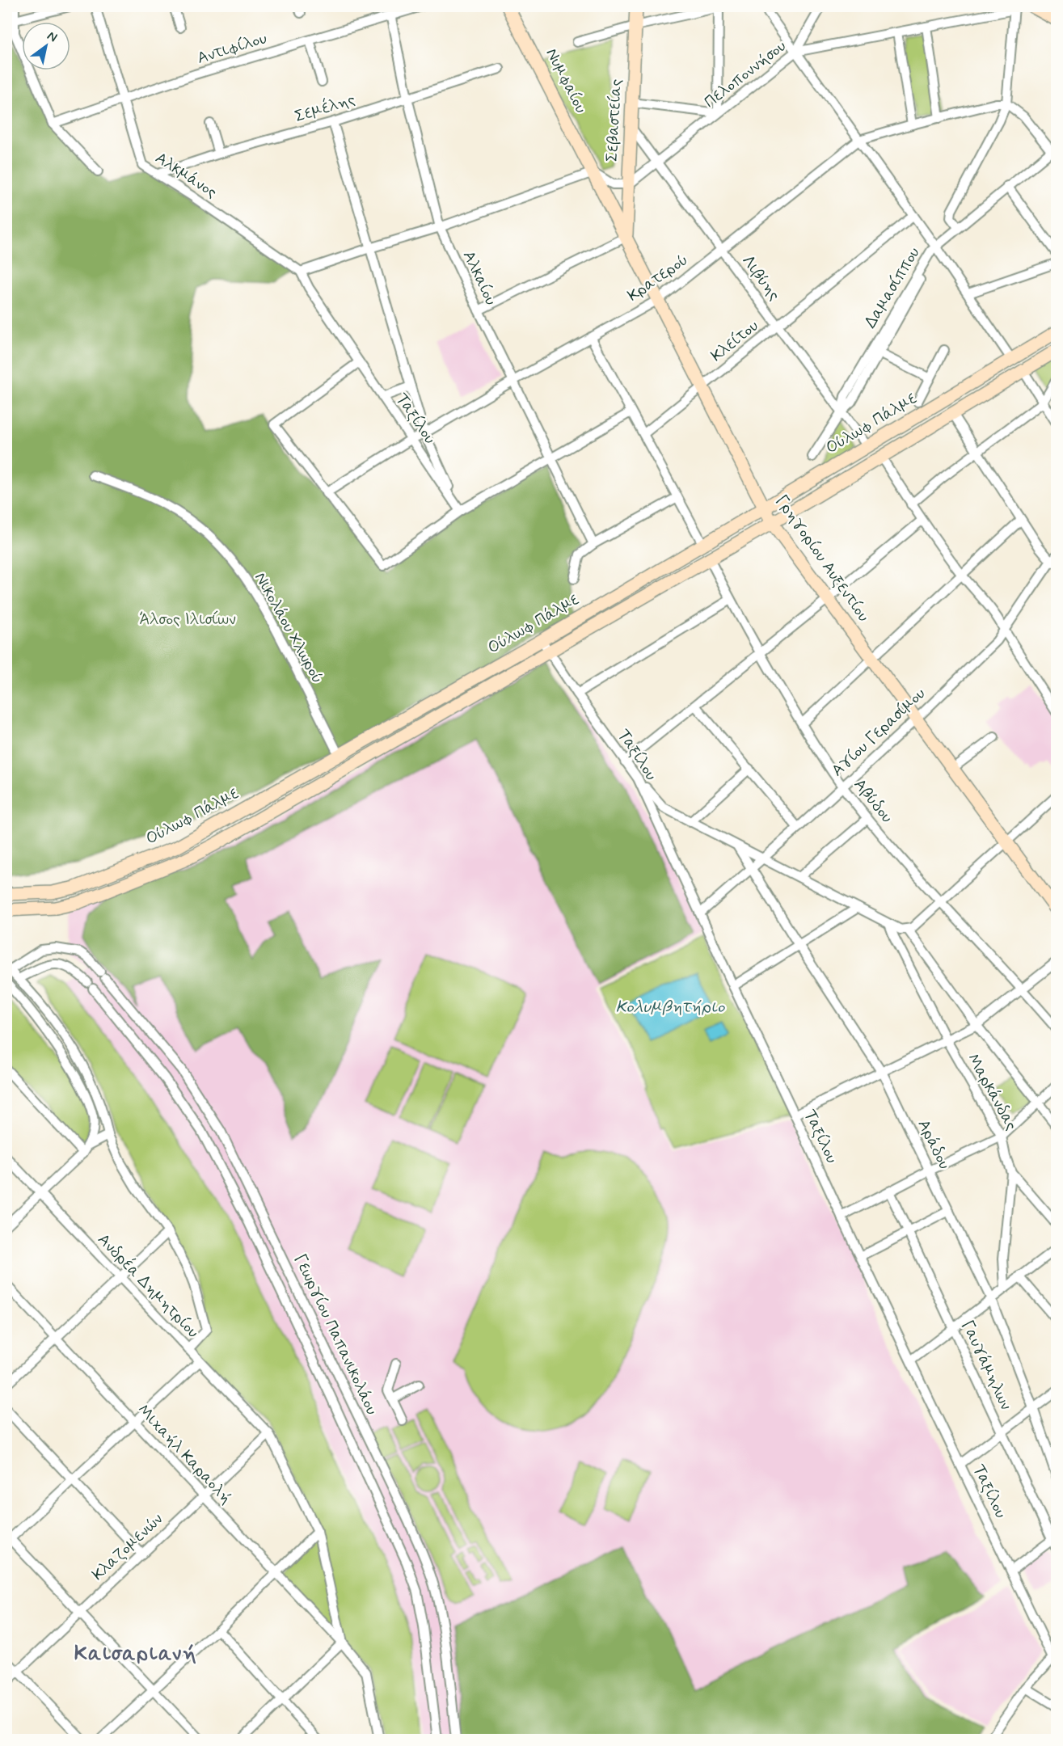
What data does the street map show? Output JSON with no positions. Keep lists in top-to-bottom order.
{
  "streets": {
    "main road": [
      "Νυμφαίου",
      "Σεβαστείας",
      "Ούλωφ Πάλμε",
      "Γρηγορίου Αυξεντίου"
    ],
    "street": [
      "Αντιφίλου",
      "Πελοποννήσου",
      "Σεμέλης",
      "Αλκμάνος",
      "Αλκαίου",
      "Κρατερού",
      "Λιβύης",
      "Δαμασίππου",
      "Κλείτου",
      "Ταξίλου",
      "Νικολάου Χλωρού",
      "Αγίου Γερασίμου",
      "Αβύδου",
      "Μαρκάνδας",
      "Αράδου",
      "Ανδρέα Δημητρίου",
      "Γεωργίου Παπανικολάου",
      "Γαυγάμηλων",
      "Μιχαήλ Καραολή",
      "Κλαζομενών"
    ]
  },
  "crossings": [
    ["Αντιφίλου", "Αλκμάνος"],
    ["Αντιφίλου", "Αλκαίου"],
    ["Πελοποννήσου", "Σεβαστείας"],
    ["Πελοποννήσου", "Λιβύης"],
    ["Νυμφαίου", "Γρηγορίου Αυξεντίου"],
    ["Σεμέλης", "Αλκμάνος"],
    ["Σεμέλης", "Αλκαίου"],
    ["Σεμέλης", "Ταξίλου"],
    ["Σεβαστείας", "Λιβύης"],
    ["Σεβαστείας", "Γρηγορίου Αυξεντίου"],
    ["Αλκμάνος", "Ταξίλου"],
    ["Αλκαίου", "Κρατερού"],
    ["Κρατερού", "Λιβύης"],
    ["Κρατερού", "Ταξίλου"],
    ["Κρατερού", "Γρηγορίου Αυξεντίου"],
    ["Λιβύης", "Δαμασίππου"],
    ["Λιβύης", "Κλείτου"],
    ["Λιβύης", "Ούλωφ Πάλμε"],
    ["Κλείτου", "Γρηγορίου Αυξεντίου"],
    ["Ταξίλου", "Ούλωφ Πάλμε"],
    ["Ταξίλου", "Αγίου Γερασίμου"],
    ["Ούλωφ Πάλμε", "Γρηγορίου Αυξεντίου"],
    ["Ούλωφ Πάλμε", "Νικολάου Χλωρού"],
    ["Ούλωφ Πάλμε", "Αβύδου"],
    ["Γρηγορίου Αυξεντίου", "Αγίου Γερασίμου"],
    ["Αγίου Γερασίμου", "Αβύδου"],
    ["Αγίου Γερασίμου", "Αράδου"],
    ["Ανδρέα Δημητρίου", "Μιχαήλ Καραολή"],
    ["Ανδρέα Δημητρίου", "Κλαζομενών"],
    ["Μιχαήλ Καραολή", "Κλαζομενών"]
  ],
  "districts": ["Καισαριανή"],
  "water": ["Κολυμβητήριο"],
  "parks": ["Άλσος Ιλισίων"],
  "north": "top right"
}
